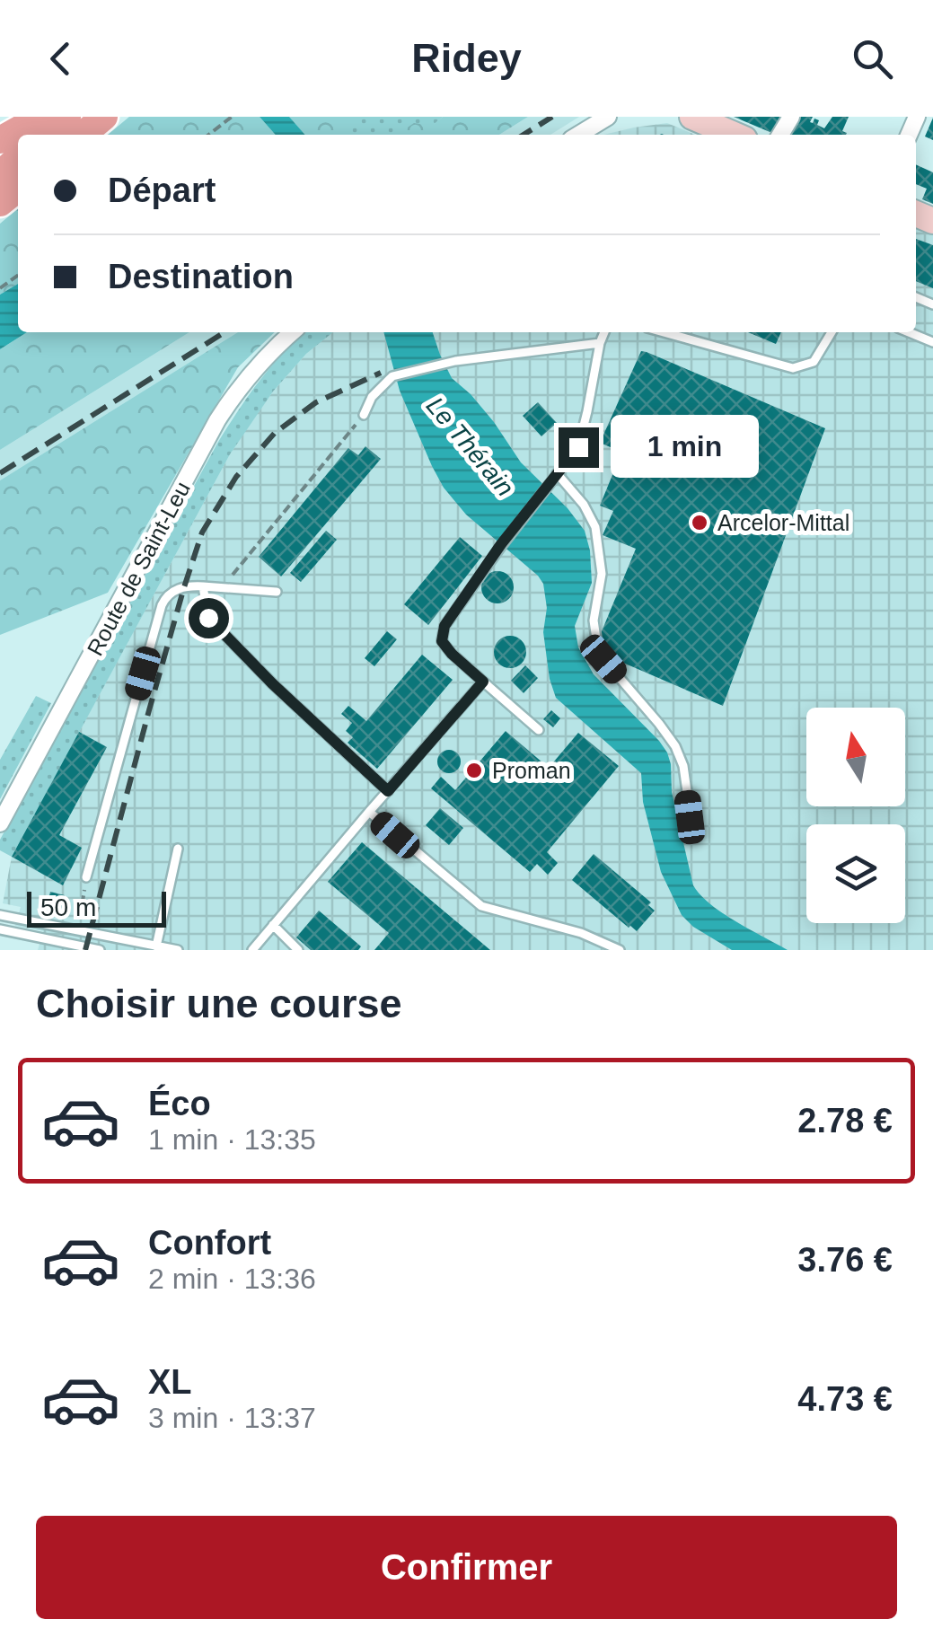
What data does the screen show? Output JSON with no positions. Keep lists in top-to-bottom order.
{
  "streets": {
    "street": ["Route de Saint-Leu"]
  },
  "water": ["Le Thérain"],
  "places": ["Arcelor-Mittal", "Proman"],
  "scale_bar": "50 m",
  "north": "top",
  "page": {
    "header": "Ridey",
    "banner": ["Départ", "Destination"],
    "bubble": "1 min",
    "scale": "50 m",
    "heading": "Choisir une course",
    "list": [
      {
        "name": "Éco",
        "note": "1 min · 13:35",
        "value": "2.78 €"
      },
      {
        "name": "Confort",
        "note": "2 min · 13:36",
        "value": "3.76 €"
      },
      {
        "name": "XL",
        "note": "3 min · 13:37",
        "value": "4.73 €"
      }
    ],
    "buttons": "Confirmer"
  }
}
